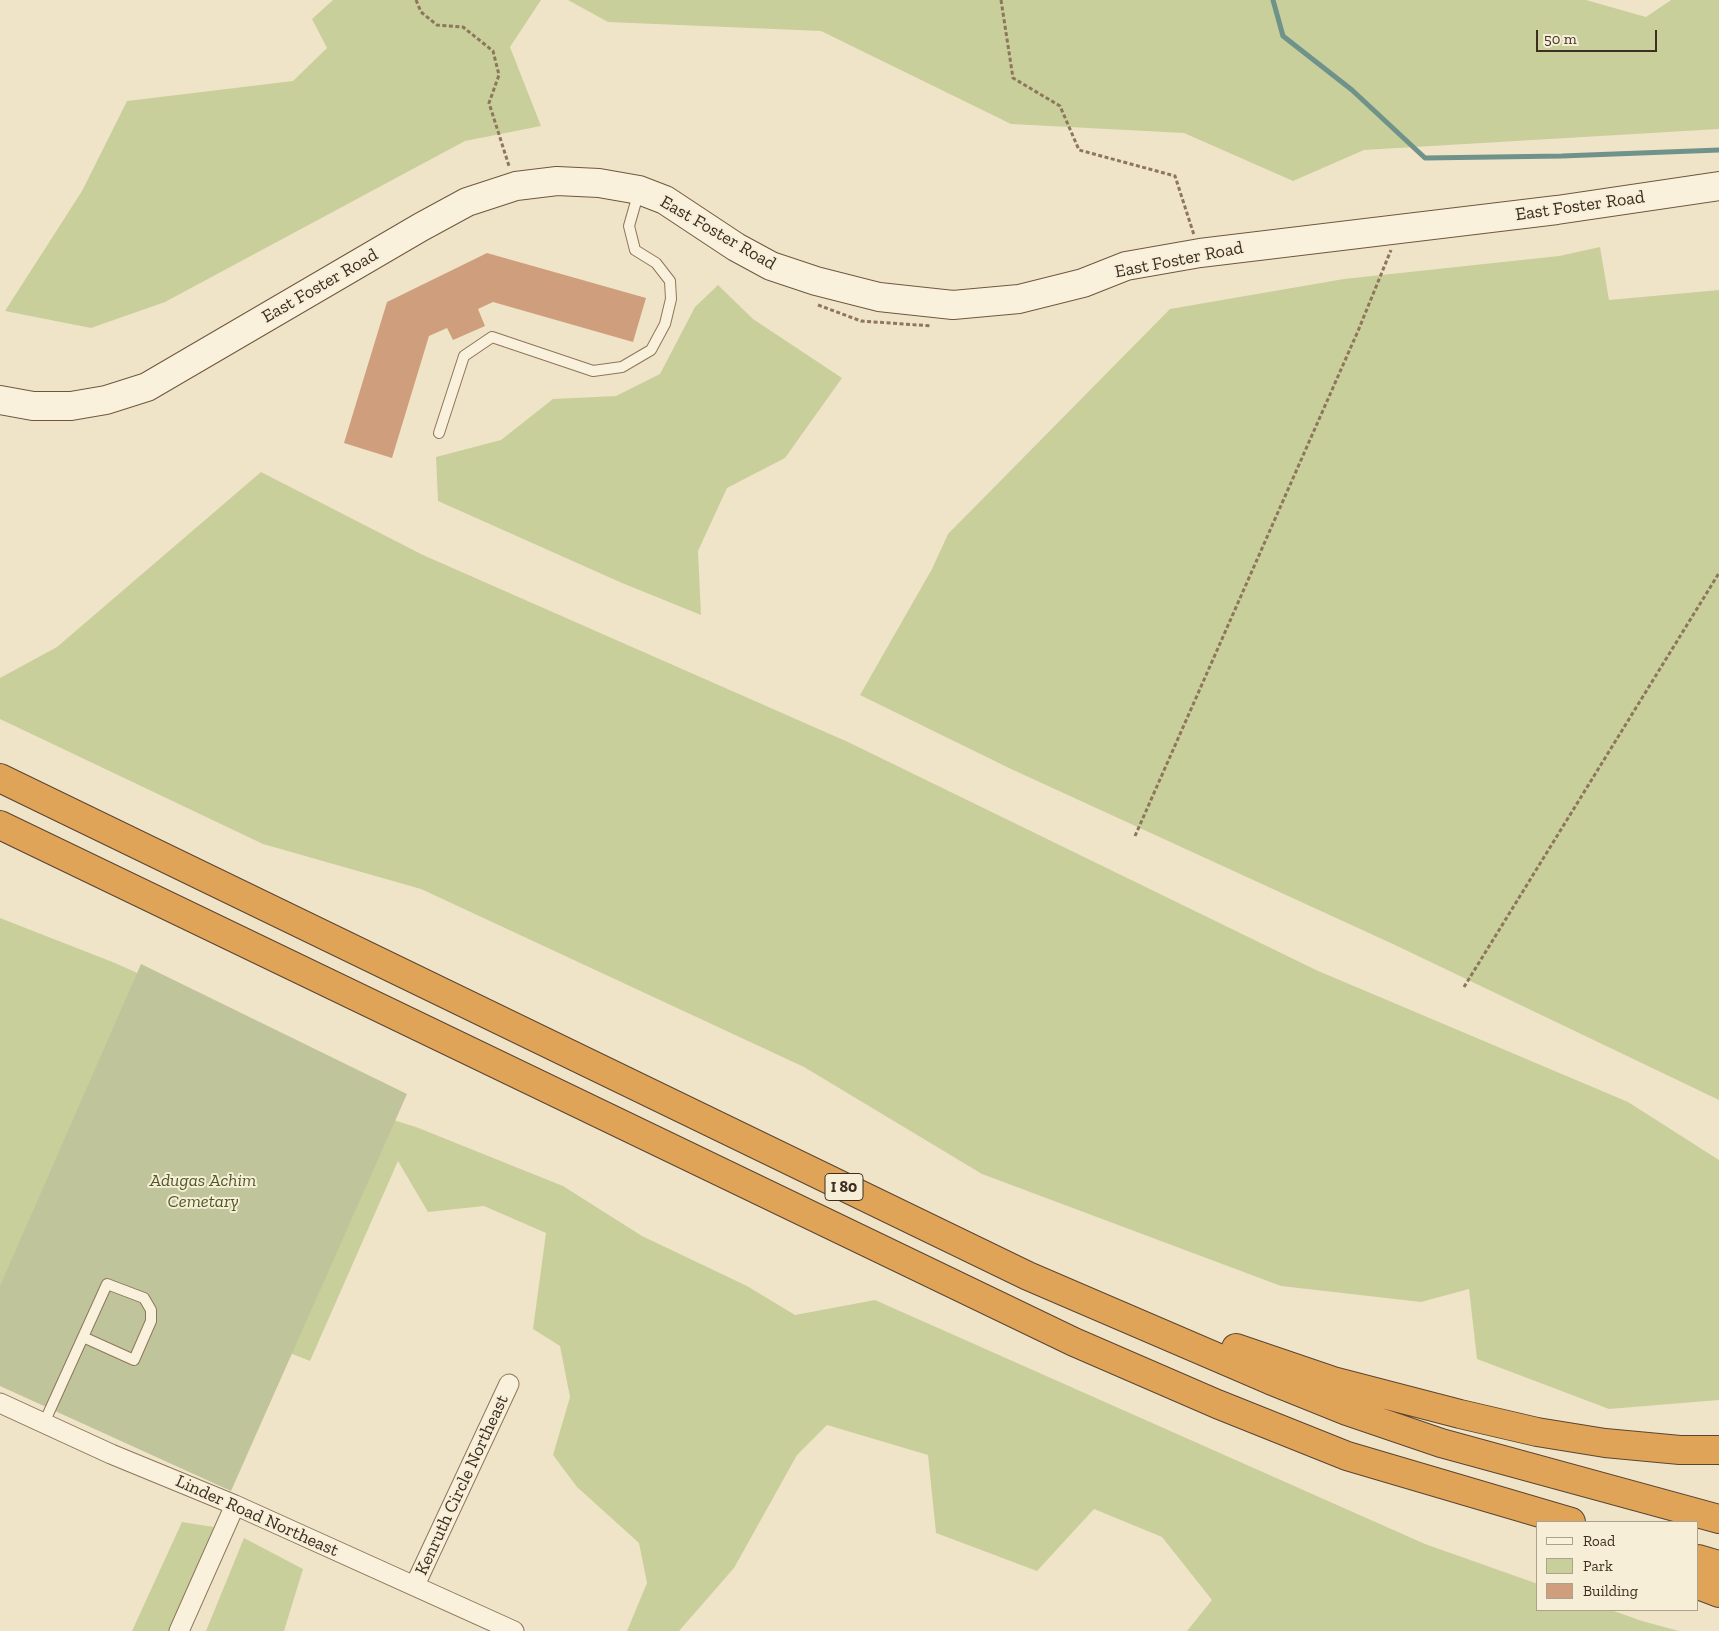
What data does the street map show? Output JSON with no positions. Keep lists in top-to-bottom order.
{
  "streets": {
    "highway": ["I 80"],
    "street": ["East Foster Road", "Kenruth Circle Northeast", "Linder Road Northeast"]
  },
  "crossings": [
    ["Kenruth Circle Northeast", "Linder Road Northeast"]
  ],
  "parks": ["Adugas Achim Cemetary"],
  "legend": ["Road", "Park", "Building"],
  "scale_bar": "50 m"
}
